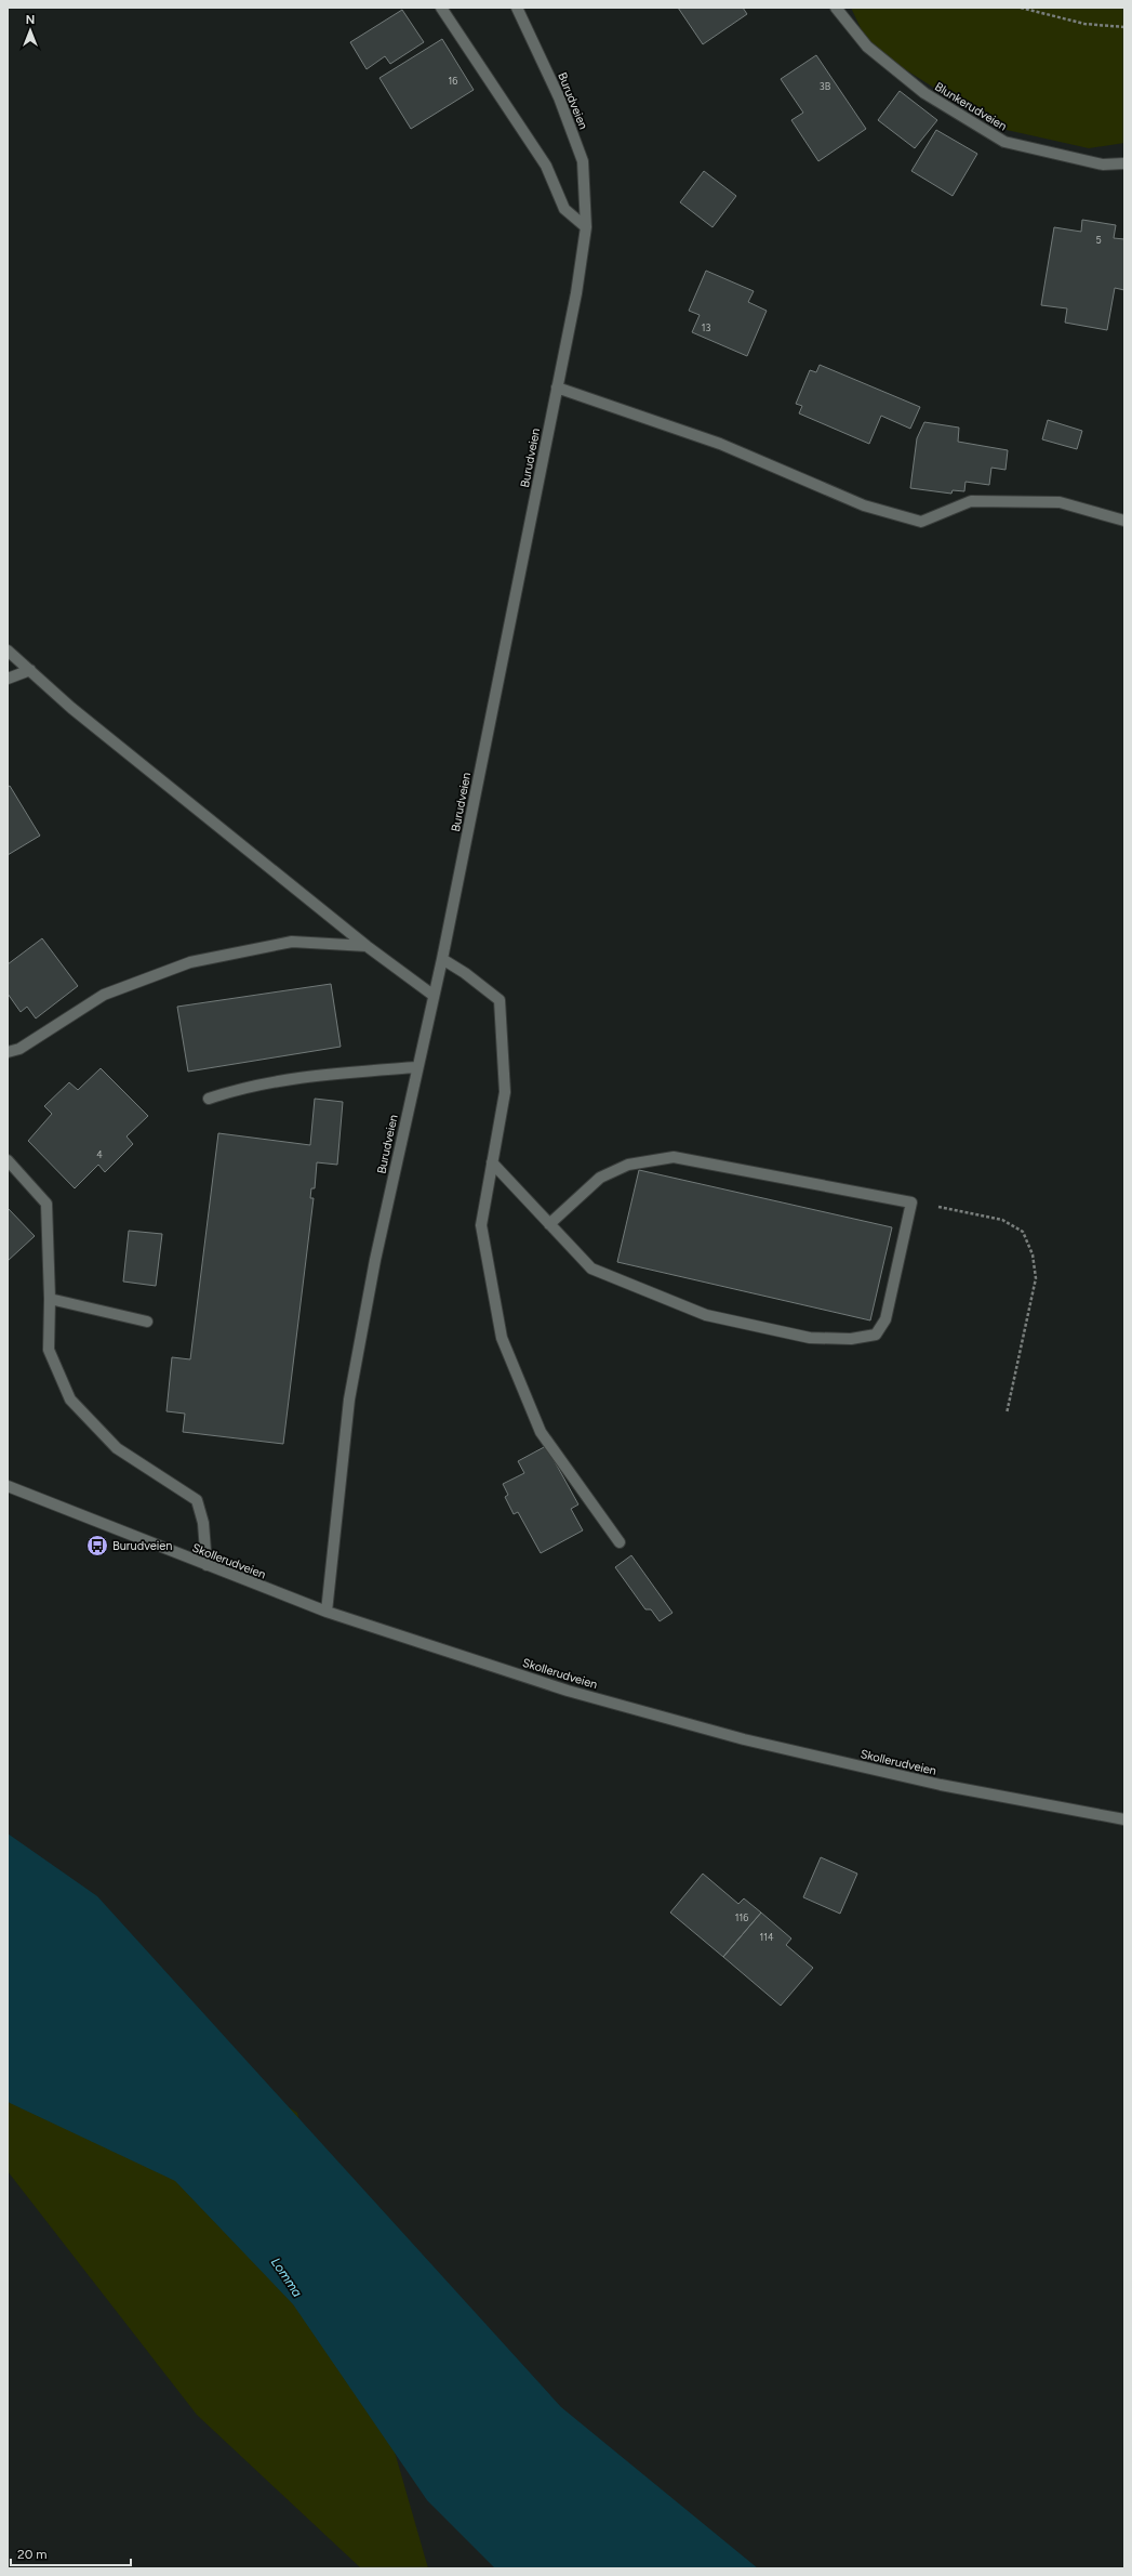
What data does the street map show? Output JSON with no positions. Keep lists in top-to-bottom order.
{
  "streets": {
    "street": ["Burudveien", "Blunkerudveien", "Skollerudveien"]
  },
  "crossings": [
    ["Burudveien", "Skollerudveien"]
  ],
  "water": ["Lomma"],
  "places": {
    "bus stop": ["Burudveien"]
  },
  "house_numbers": [
    "16",
    "3B",
    "5",
    "13",
    "4",
    "116",
    "114"
  ],
  "scale_bar": "20 m",
  "north": "top"
}
